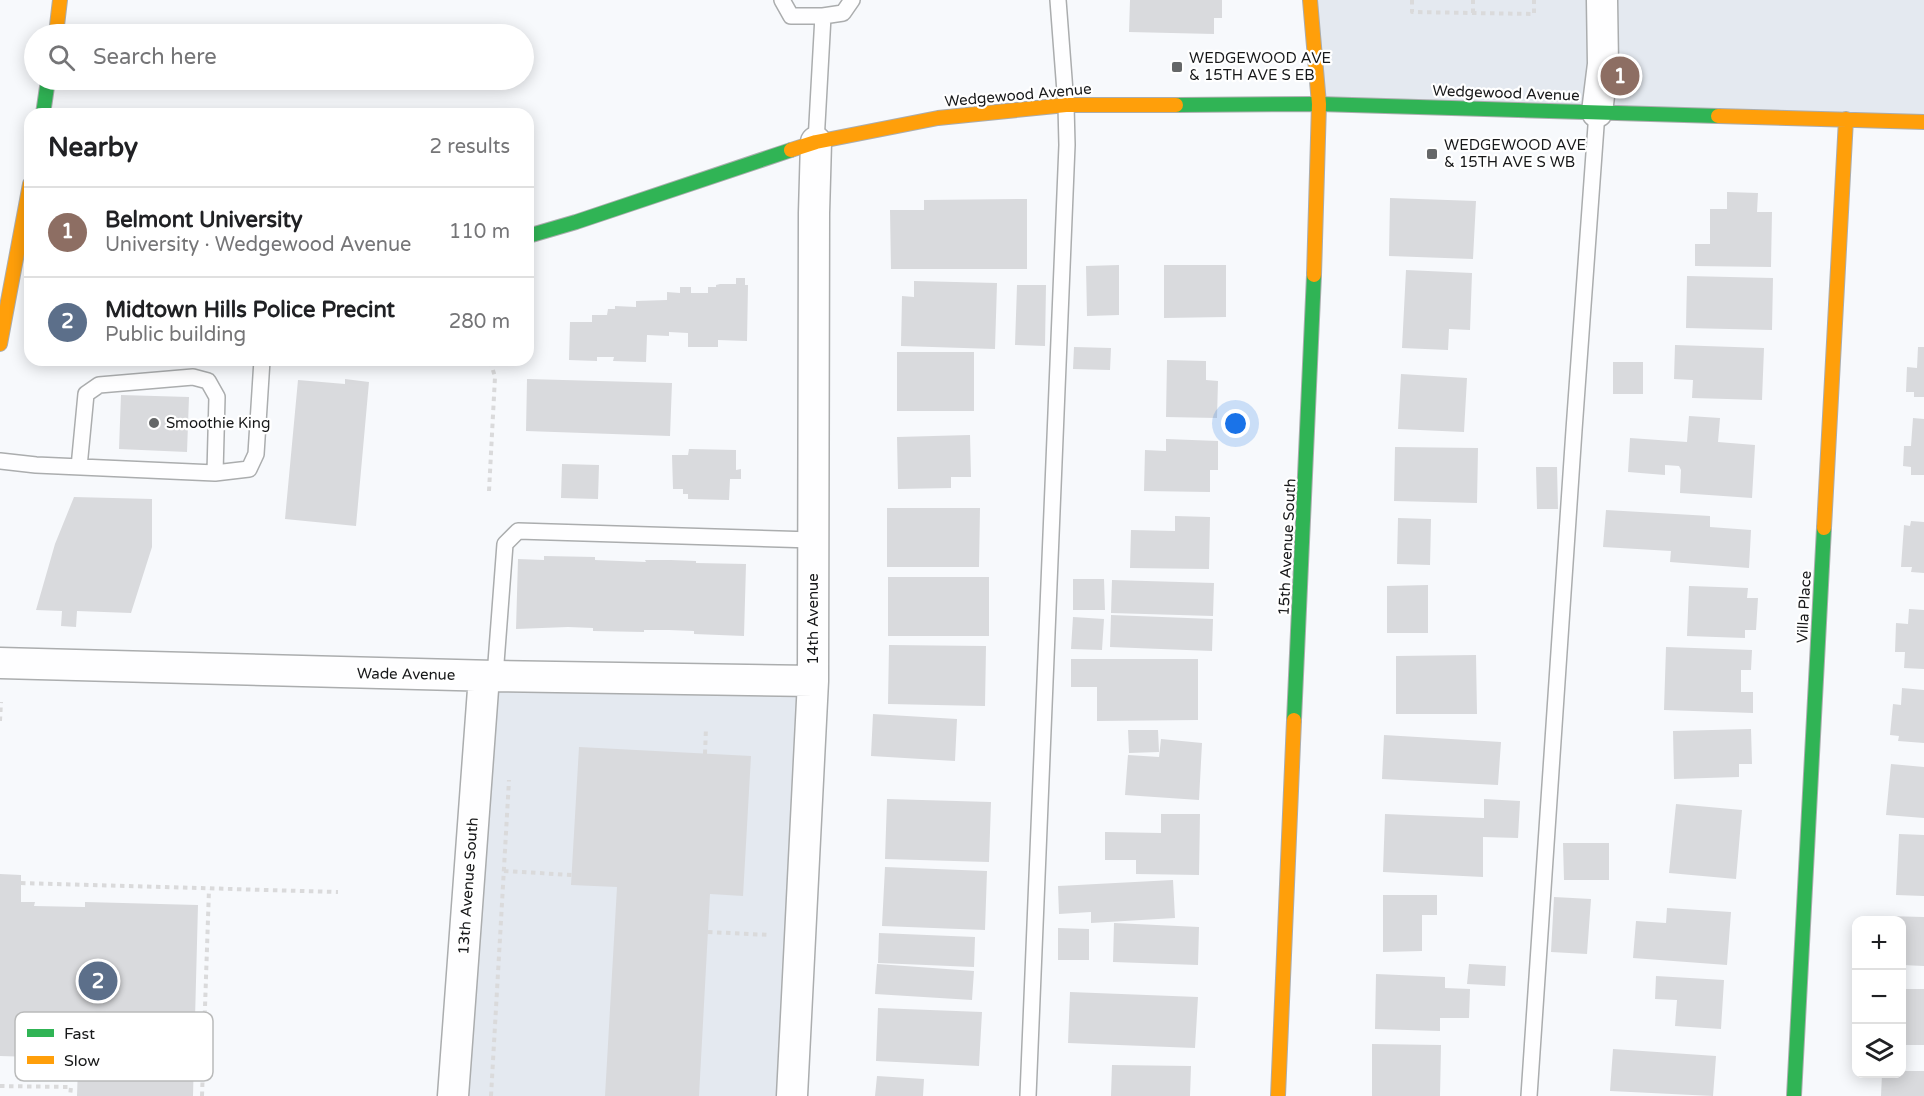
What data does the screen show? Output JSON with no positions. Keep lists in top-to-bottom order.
{
  "streets": {
    "street": [
      "Wedgewood Avenue",
      "15th Avenue South",
      "Villa Place",
      "14th Avenue",
      "Wade Avenue",
      "13th Avenue South"
    ]
  },
  "crossings": [
    ["Wedgewood Avenue", "15th Avenue South"],
    ["Wedgewood Avenue", "Villa Place"],
    ["Wedgewood Avenue", "14th Avenue"],
    ["14th Avenue", "Wade Avenue"],
    ["Wade Avenue", "13th Avenue South"]
  ],
  "places": {
    "transit": ["WEDGEWOOD AVE & 15TH AVE S EB", "WEDGEWOOD AVE & 15TH AVE S WB"],
    "other": ["Smoothie King"]
  },
  "legend": ["Fast", "Slow"],
  "page": {
    "search": "Search here",
    "pins": ["1", "2"],
    "heading": ["Nearby", "2 results"],
    "list": [
      {
        "mark": "1",
        "name": "Belmont University",
        "note": "University · Wedgewood Avenue",
        "value": "110 m"
      },
      {
        "mark": "2",
        "name": "Midtown Hills Police Precint",
        "note": "Public building",
        "value": "280 m"
      }
    ],
    "map_buttons": ["+", "−"]
  }
}
